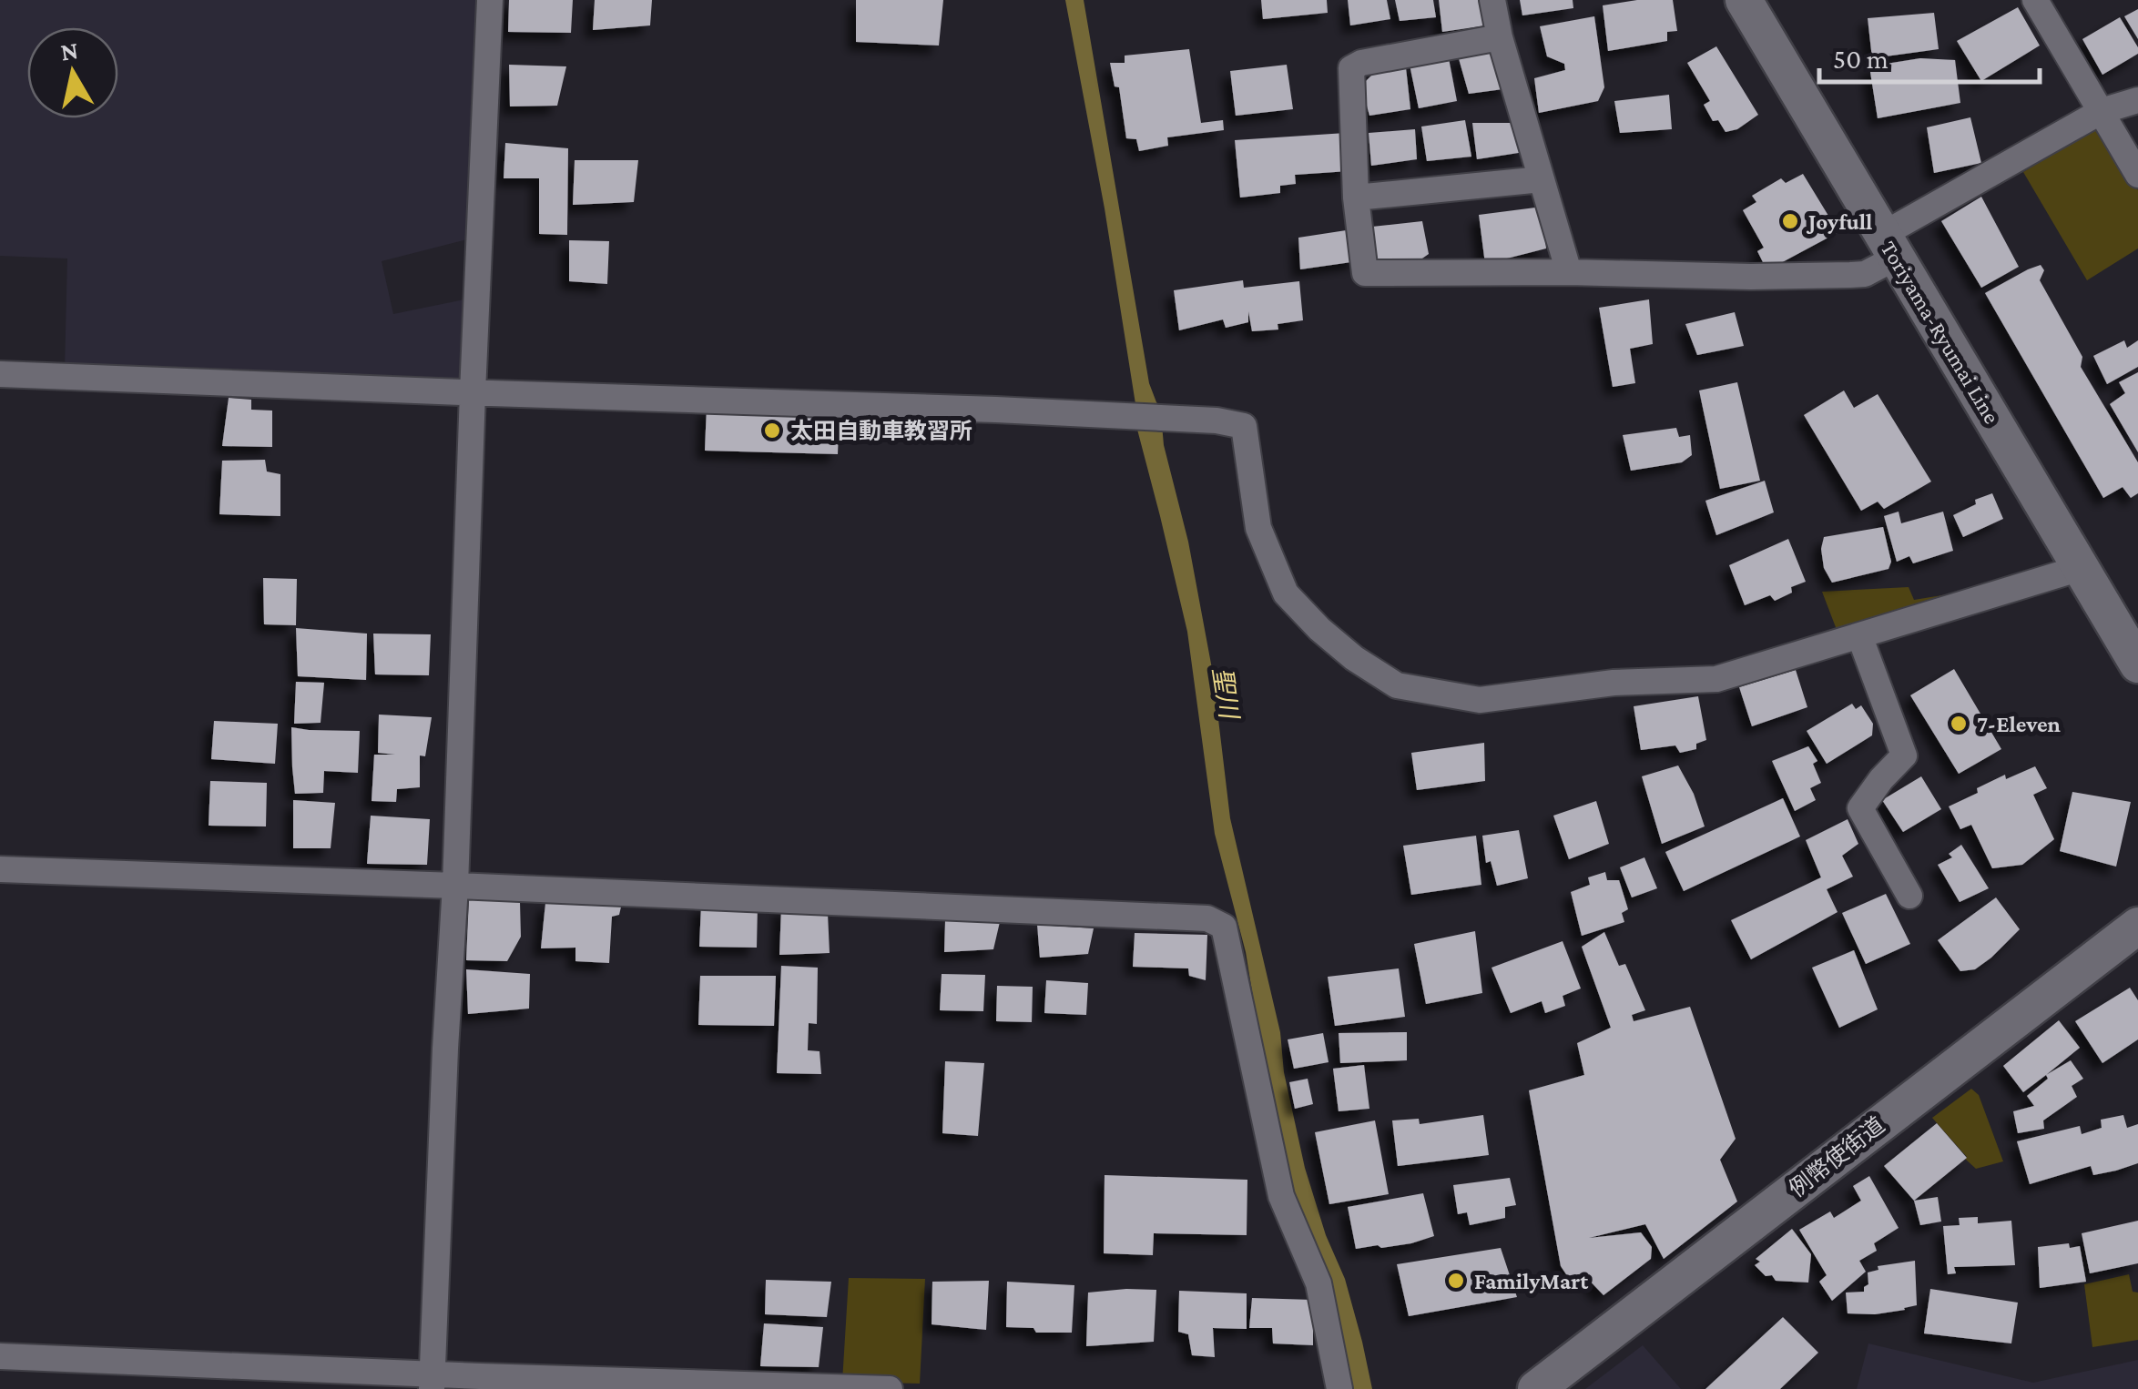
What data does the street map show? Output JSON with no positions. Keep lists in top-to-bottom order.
{
  "streets": {
    "main road": ["Toriyama-Ryumai Line", "例幣使街道"]
  },
  "water": ["聖川"],
  "places": [
    "Joyfull",
    "太田自動車教習所",
    "7-Eleven",
    "FamilyMart"
  ],
  "scale_bar": "50 m",
  "north": "top"
}
